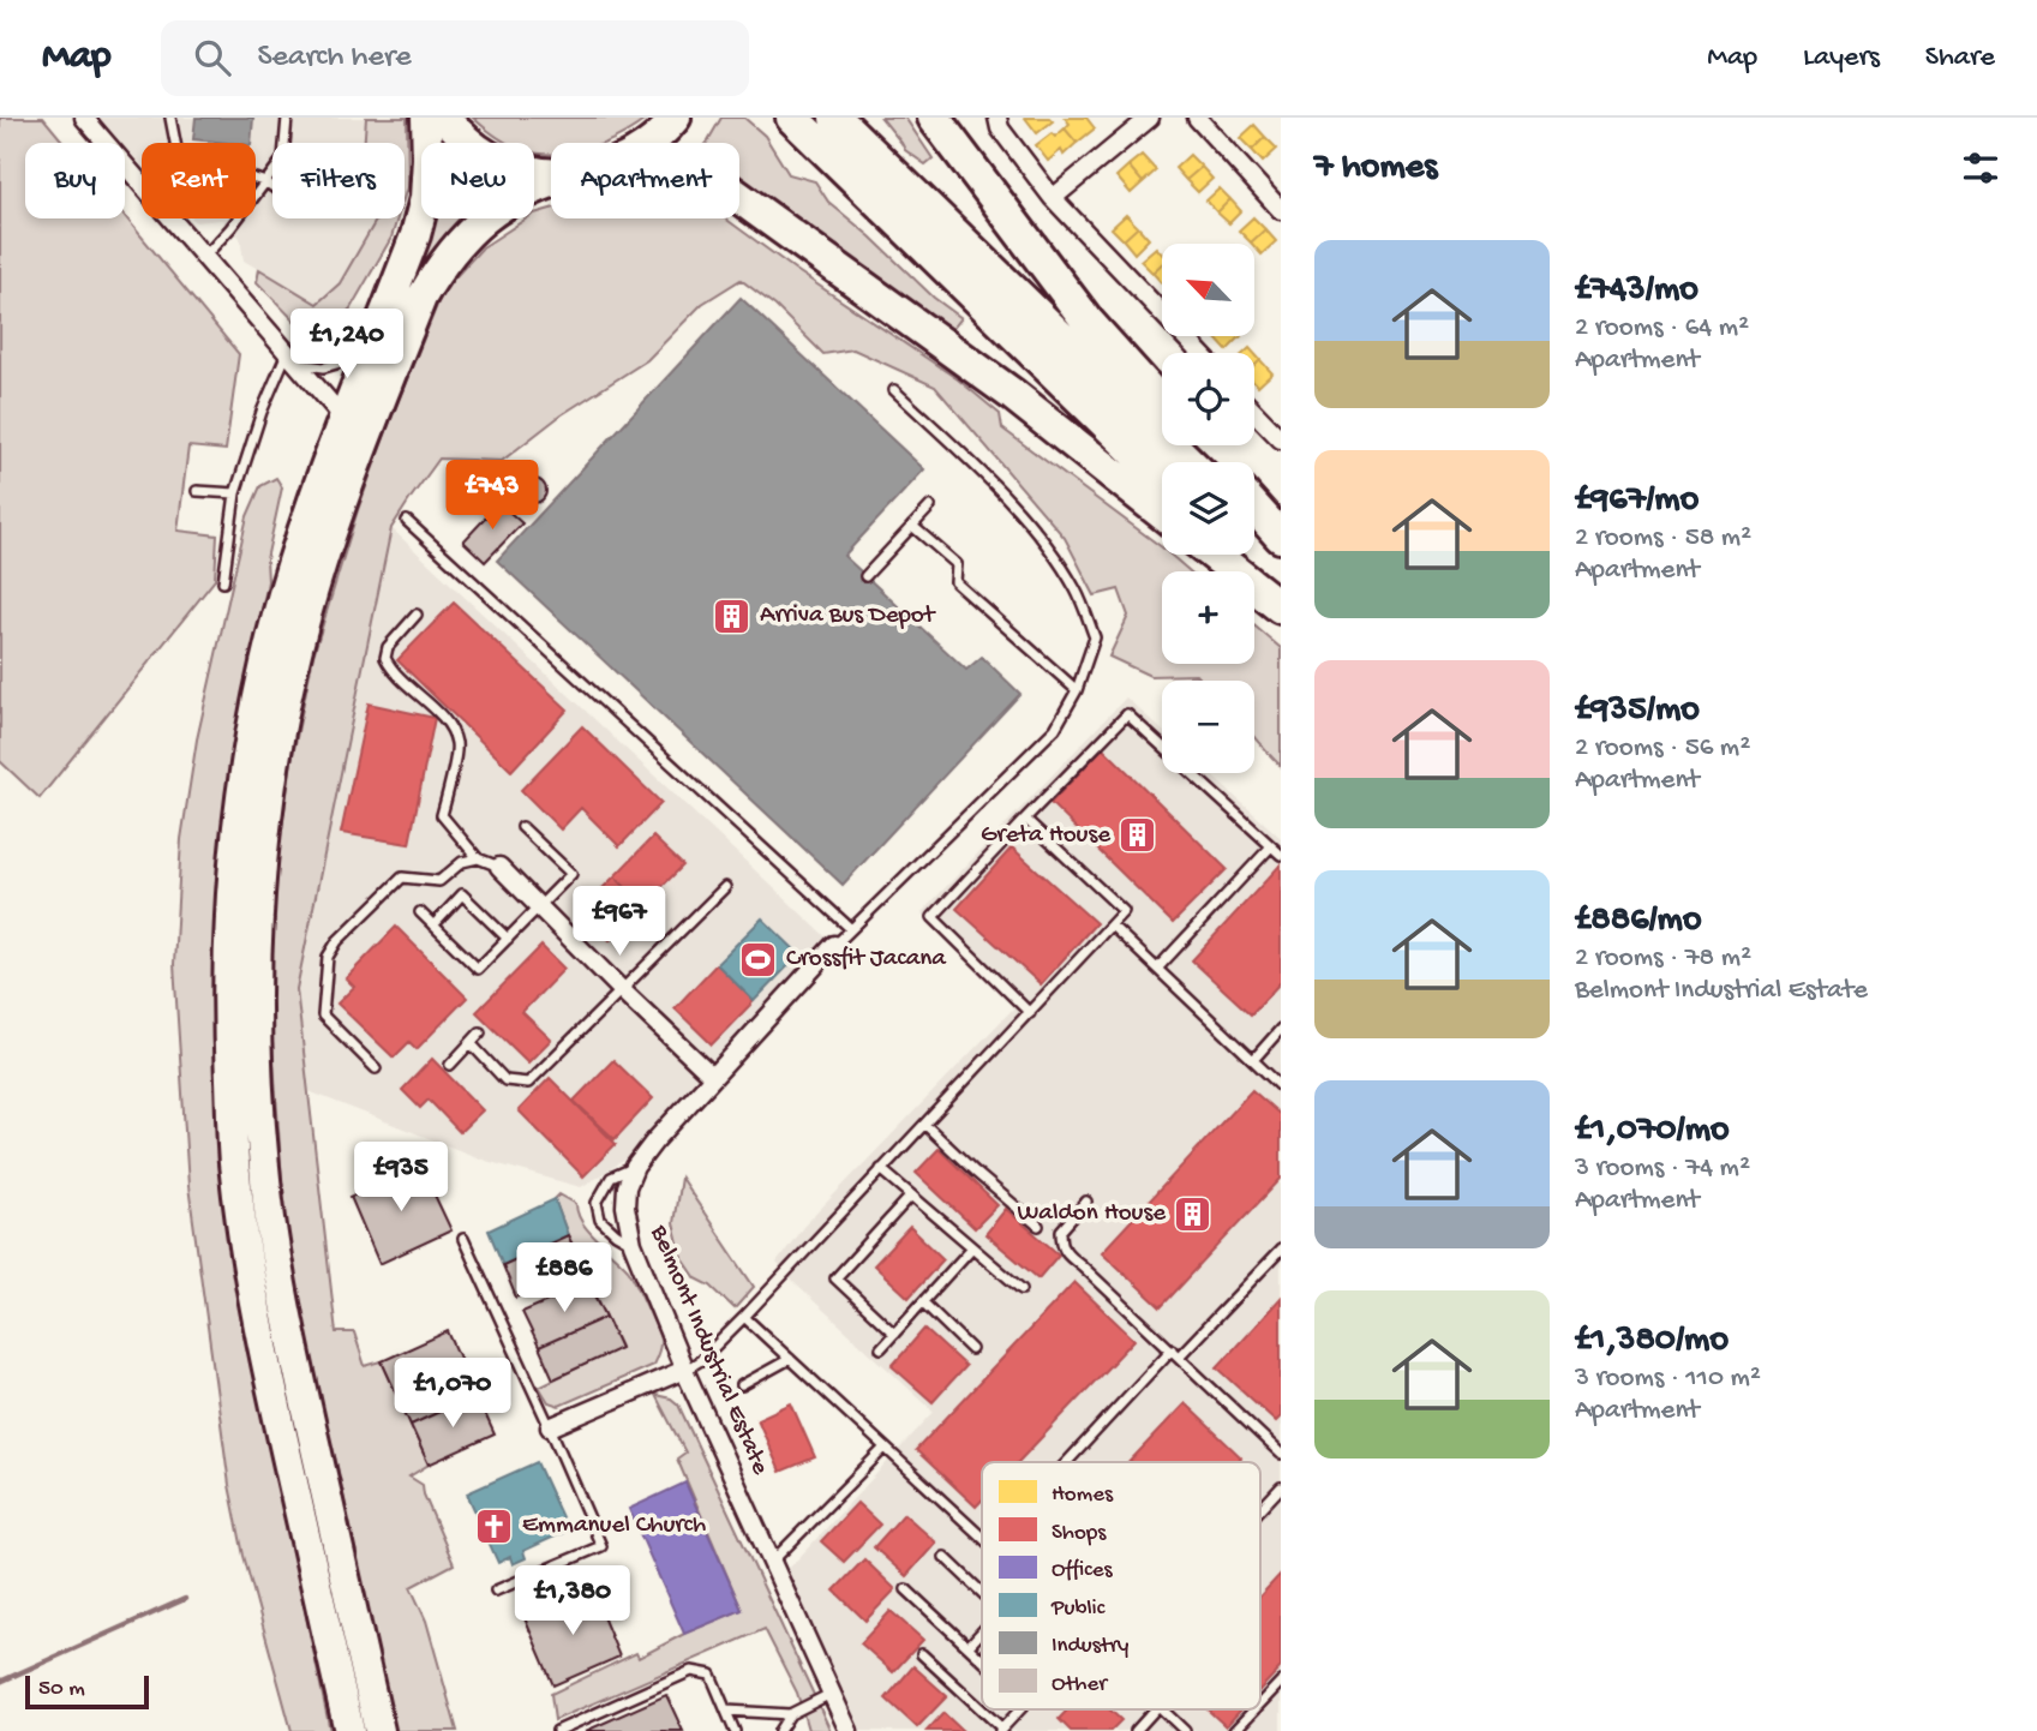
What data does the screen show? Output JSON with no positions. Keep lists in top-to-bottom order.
{
  "streets": {
    "street": ["Belmont Industrial Estate"]
  },
  "places": {
    "building": ["Arriva Bus Depot", "Greta House", "Waldon House"],
    "sports": ["Crossfit Jacana"],
    "church": ["Emmanuel Church"]
  },
  "legend": [
    "Homes",
    "Shops",
    "Offices",
    "Public",
    "Industry",
    "Other"
  ],
  "scale_bar": "50 m",
  "north": "top left",
  "page": {
    "header": "Map",
    "search": "Search here",
    "nav": ["Map", "Layers", "Share"],
    "heading": "7 homes",
    "chip": [
      "Buy",
      "Rent",
      "Filters",
      "New",
      "Apartment"
    ],
    "list": [
      {
        "name": "£743/mo",
        "note": "2 rooms · 64 m² · Apartment"
      },
      {
        "name": "£967/mo",
        "note": "2 rooms · 58 m² · Apartment"
      },
      {
        "name": "£935/mo",
        "note": "2 rooms · 56 m² · Apartment"
      },
      {
        "name": "£886/mo",
        "note": "2 rooms · 78 m² · Belmont Industrial Estate"
      },
      {
        "name": "£1,070/mo",
        "note": "3 rooms · 74 m² · Apartment"
      },
      {
        "name": "£1,380/mo",
        "note": "3 rooms · 110 m² · Apartment"
      }
    ],
    "map_buttons": ["+", "−"],
    "price": [
      "£1,240",
      "£743",
      "£967",
      "£935",
      "£886",
      "£1,070",
      "£1,380"
    ],
    "scale": "50 m"
  }
}
